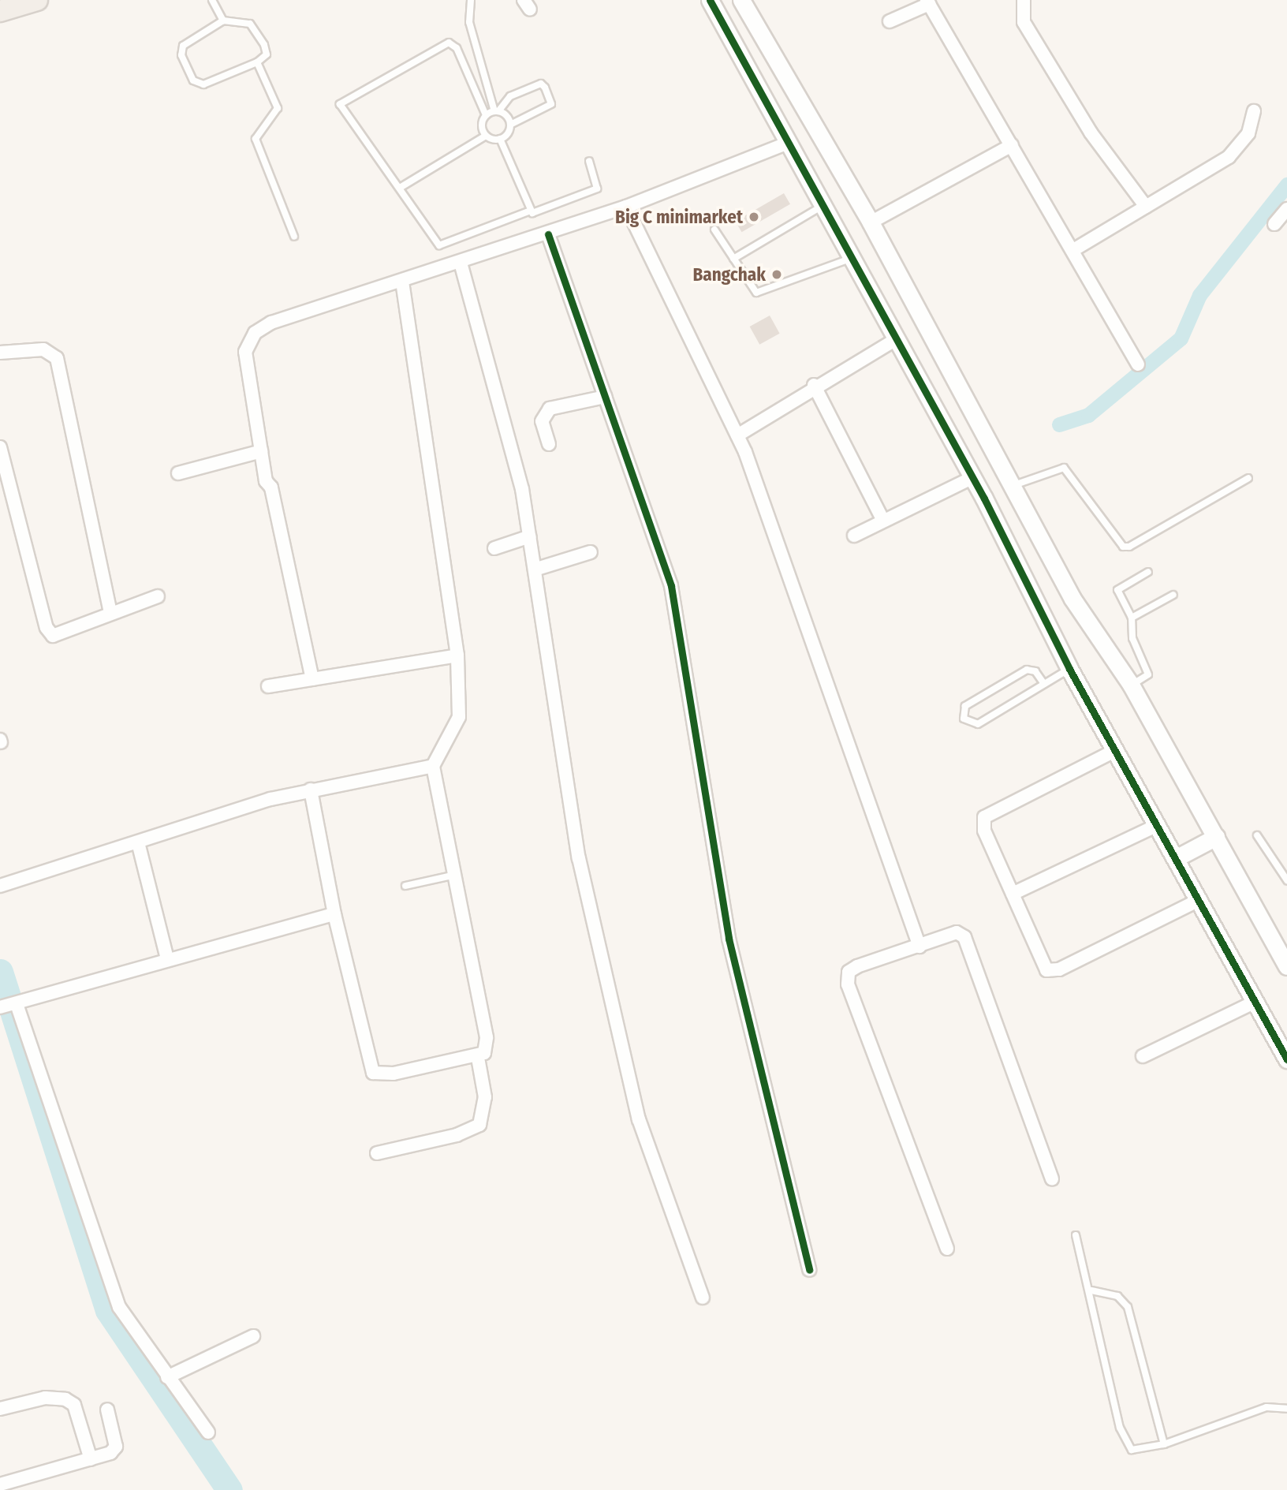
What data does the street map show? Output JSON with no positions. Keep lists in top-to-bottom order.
{
  "places": ["Big C minimarket", "Bangchak"]
}
